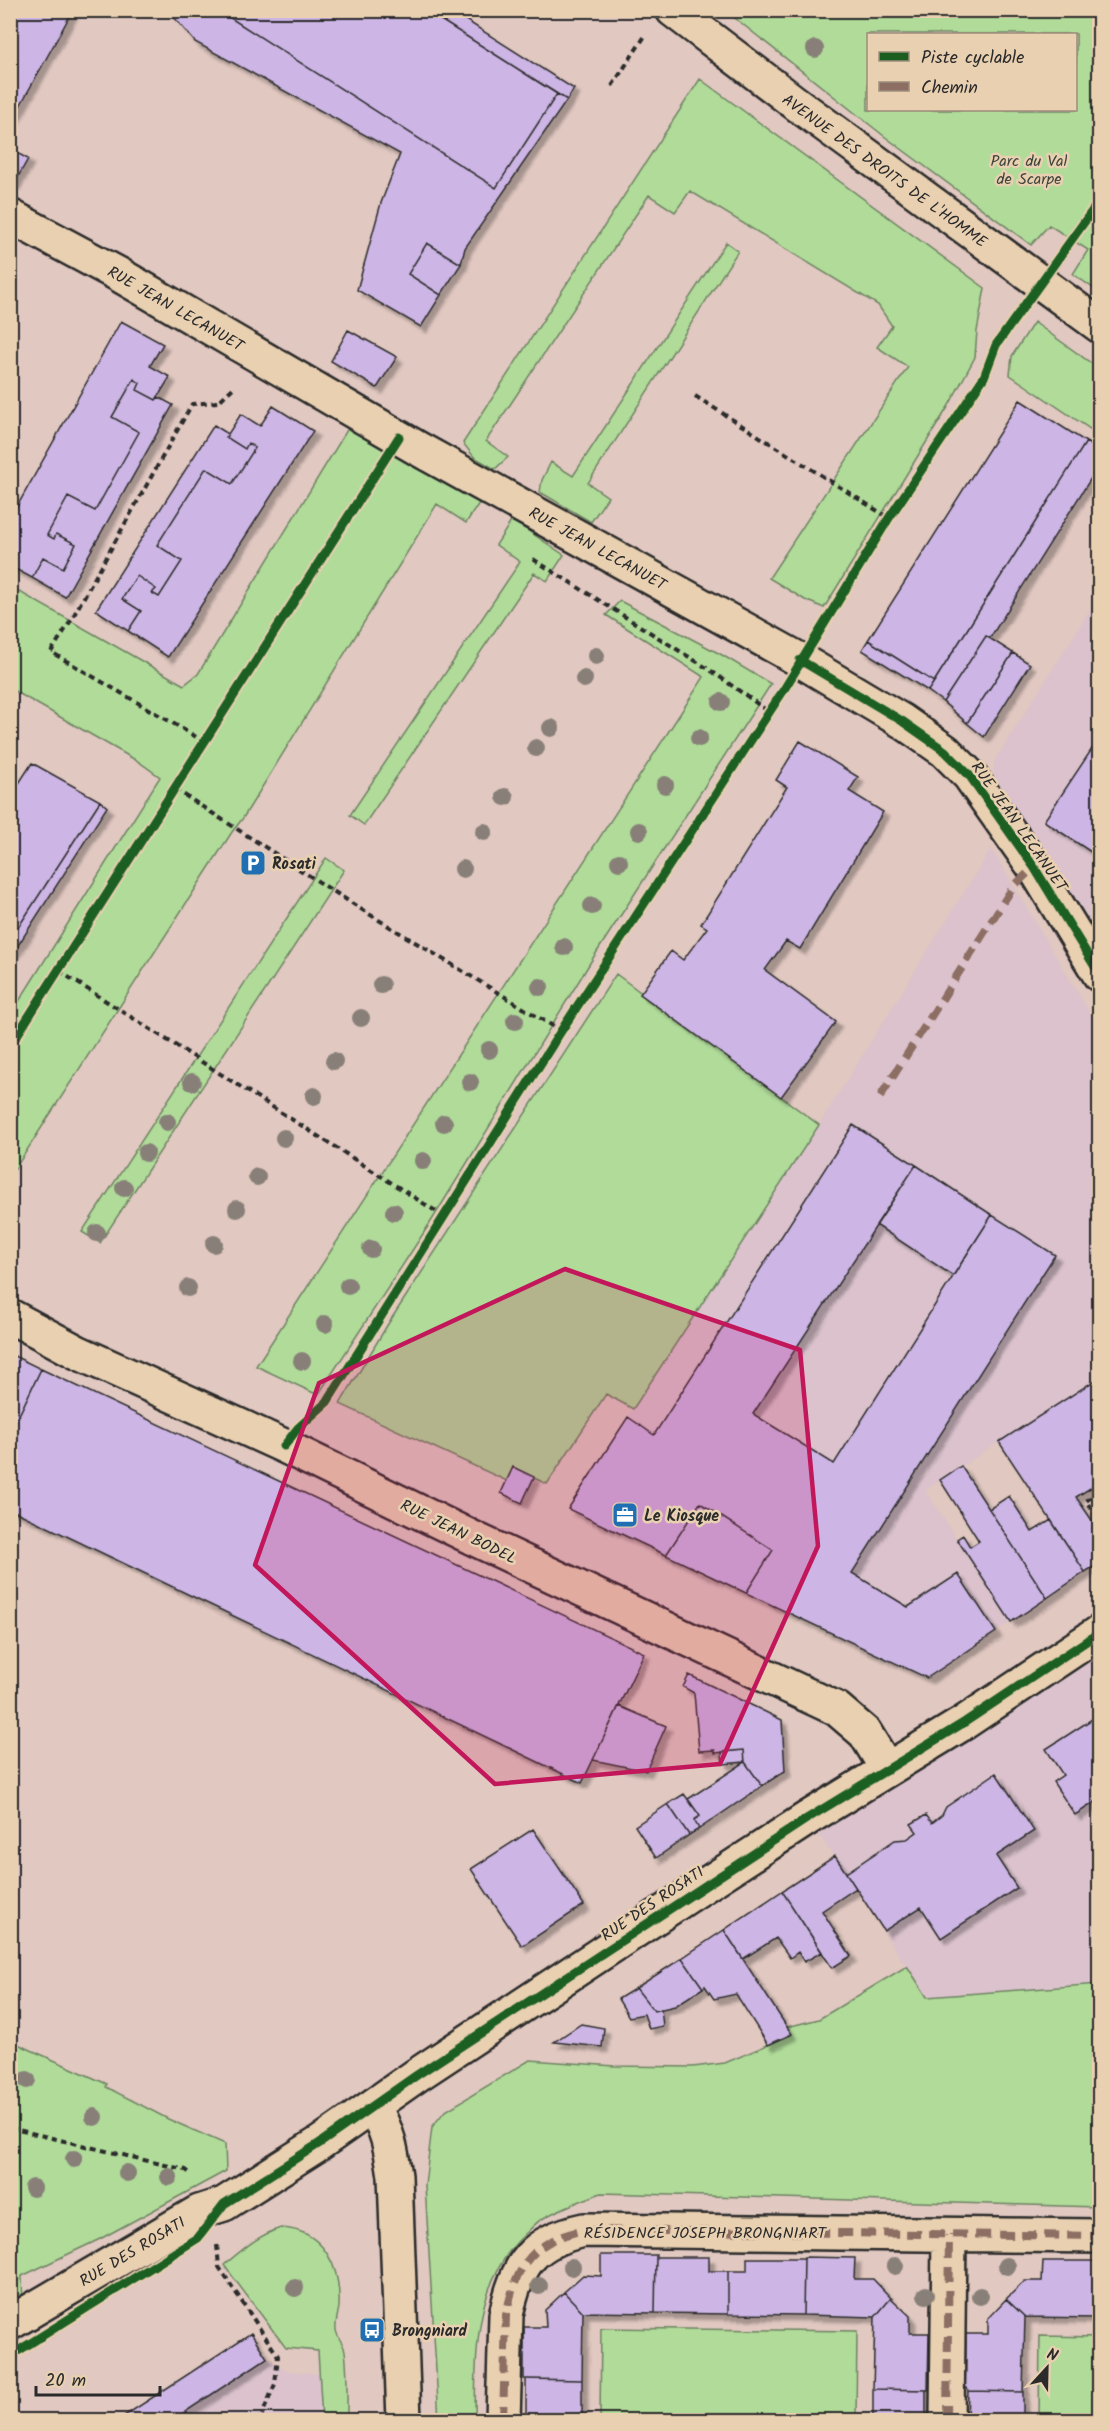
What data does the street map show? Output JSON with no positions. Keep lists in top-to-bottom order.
{
  "streets": {
    "street": [
      "AVENUE DES DROITS DE L'HOMME",
      "RUE JEAN LECANUET",
      "RUE JEAN BODEL",
      "RUE DES ROSATI",
      "RÉSIDENCE JOSEPH BRONGNIART"
    ]
  },
  "crossings": [
    ["RUE JEAN BODEL", "RUE DES ROSATI"]
  ],
  "parks": ["Parc du Val de Scarpe"],
  "places": {
    "parking": ["Rosati"],
    "office": ["Le Kiosque"],
    "bus stop": ["Brongniard"]
  },
  "legend": ["Piste cyclable", "Chemin"],
  "scale_bar": "20 m",
  "north": "top"
}
